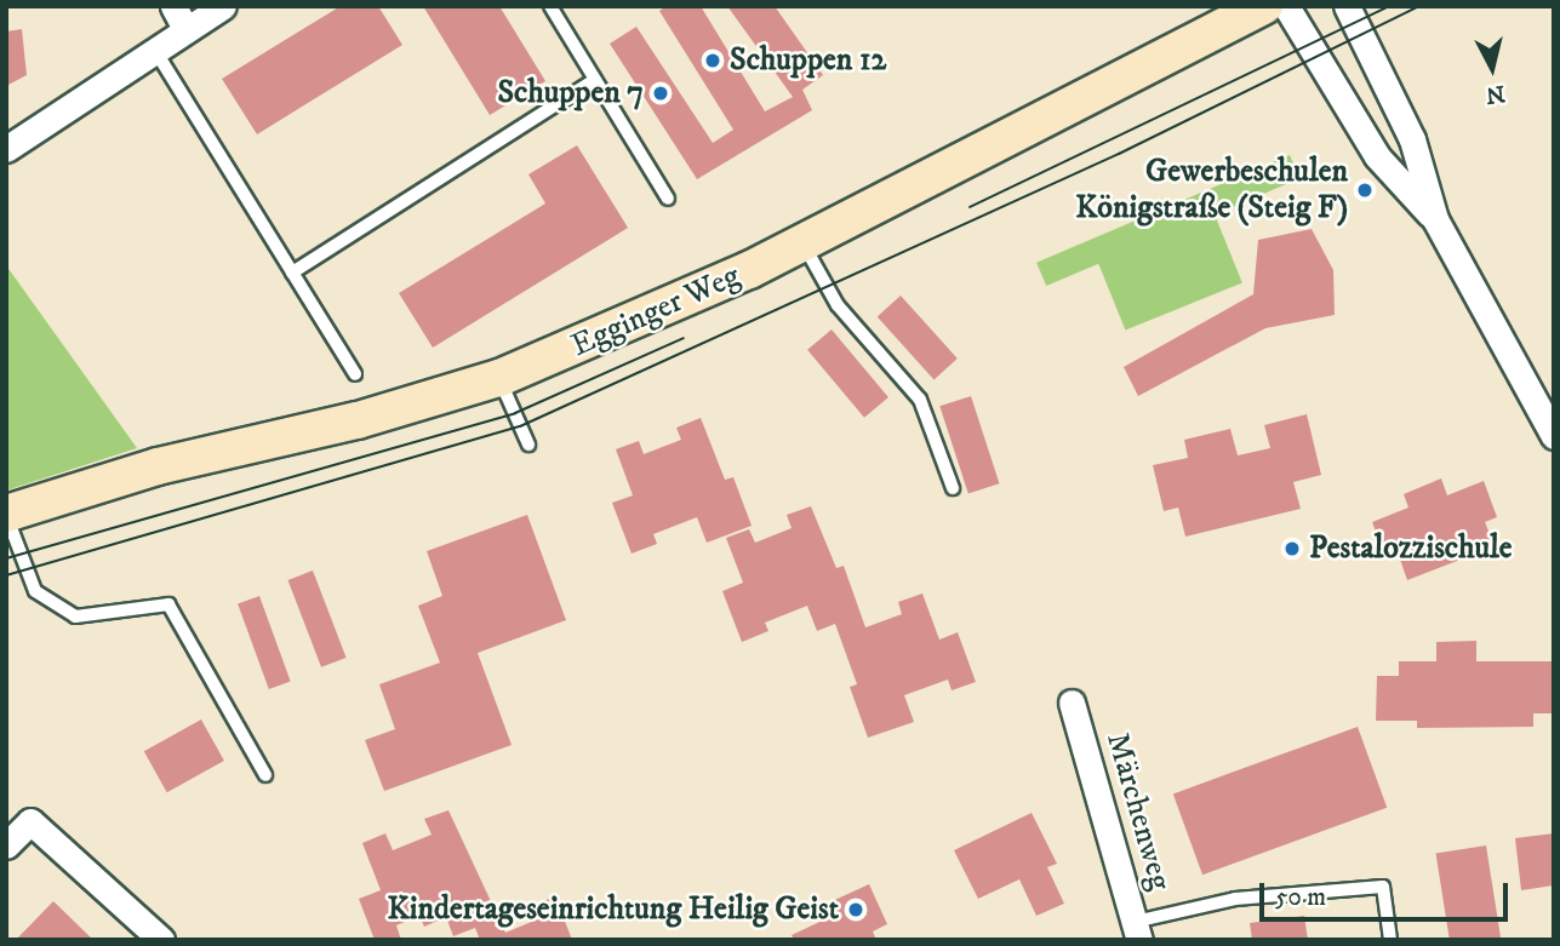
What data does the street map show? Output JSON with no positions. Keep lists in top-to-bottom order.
{
  "streets": {
    "street": ["Egginger Weg", "Märchenweg"]
  },
  "places": [
    "Schuppen 12",
    "Schuppen 7",
    "Gewerbeschulen Königstraße (Steig F)",
    "Pestalozzischule",
    "Kindertageseinrichtung Heilig Geist"
  ],
  "scale_bar": "50 m",
  "north": "bottom"
}
